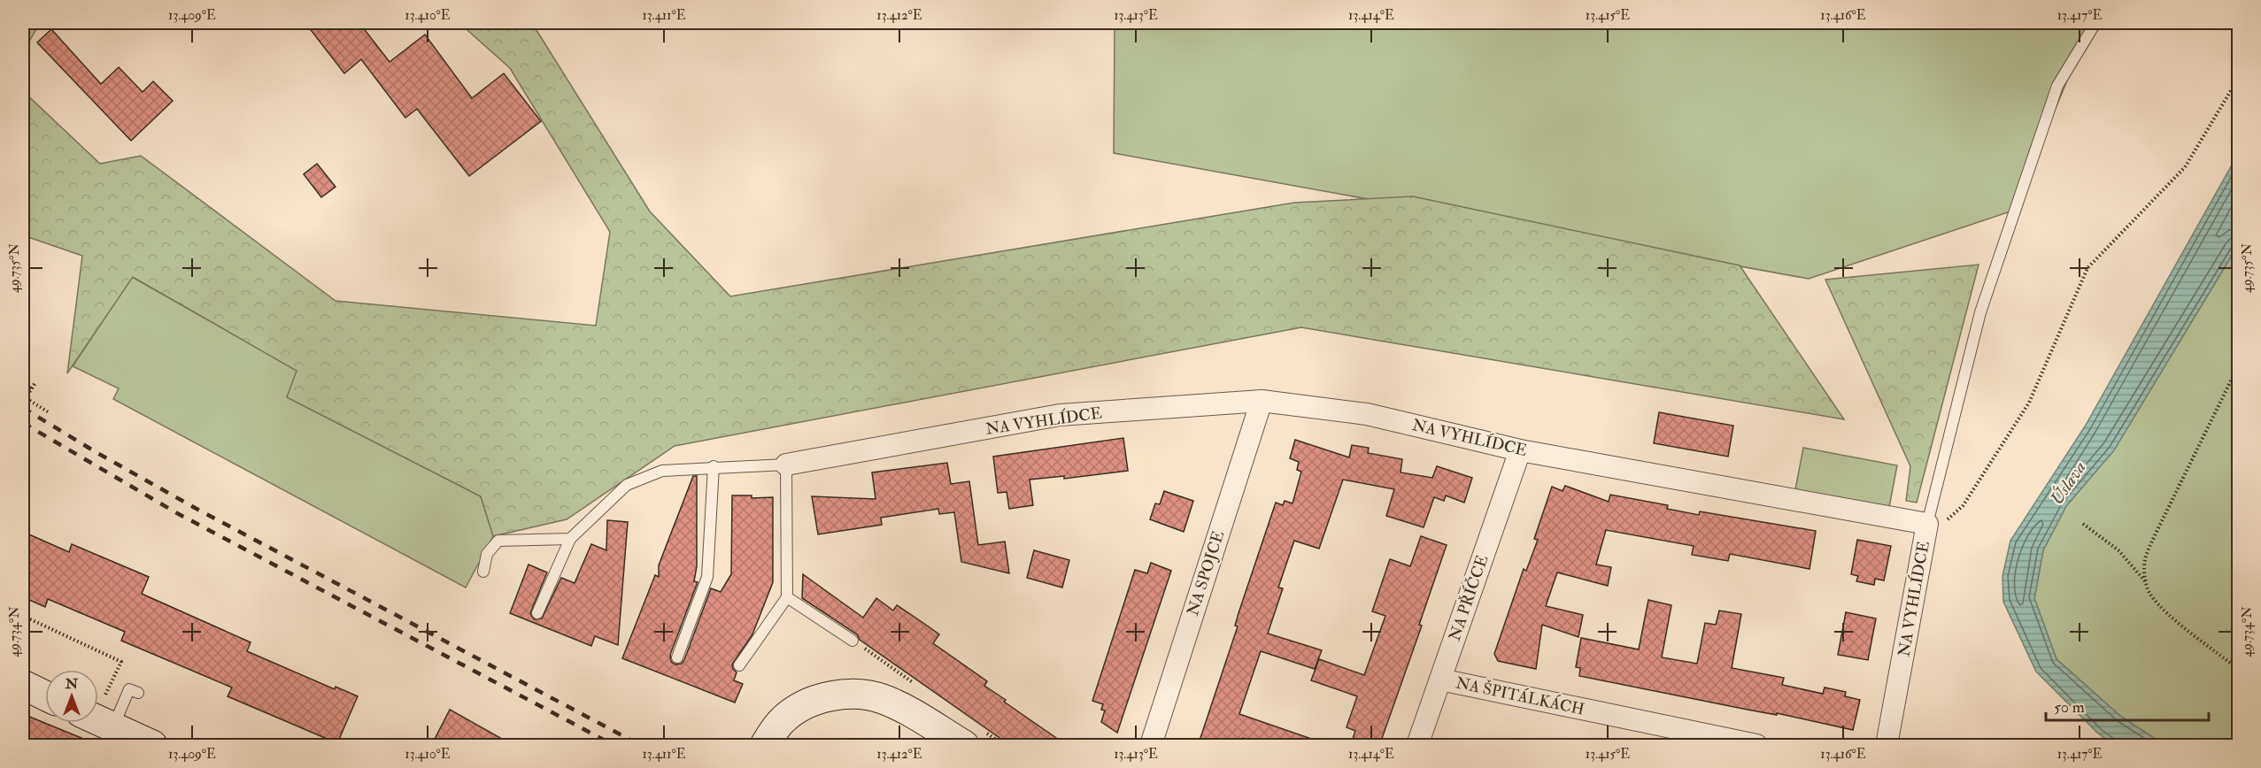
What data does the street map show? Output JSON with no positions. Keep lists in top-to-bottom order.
{
  "streets": {
    "street": [
      "NA VYHLÍDCE",
      "NA SPOJCE",
      "NA PŘÍČCE",
      "NA ŠPITÁLKÁCH"
    ]
  },
  "crossings": [
    ["NA VYHLÍDCE", "NA SPOJCE"],
    ["NA VYHLÍDCE", "NA PŘÍČCE"],
    ["NA PŘÍČCE", "NA ŠPITÁLKÁCH"]
  ],
  "water": ["Úslava"],
  "scale_bar": "50 m",
  "north": "top",
  "coordinates": [
    "13.409°E",
    "13.410°E",
    "13.411°E",
    "13.412°E",
    "13.413°E",
    "13.414°E",
    "13.415°E",
    "13.416°E",
    "13.417°E",
    "49.735°N",
    "49.734°N"
  ]
}
